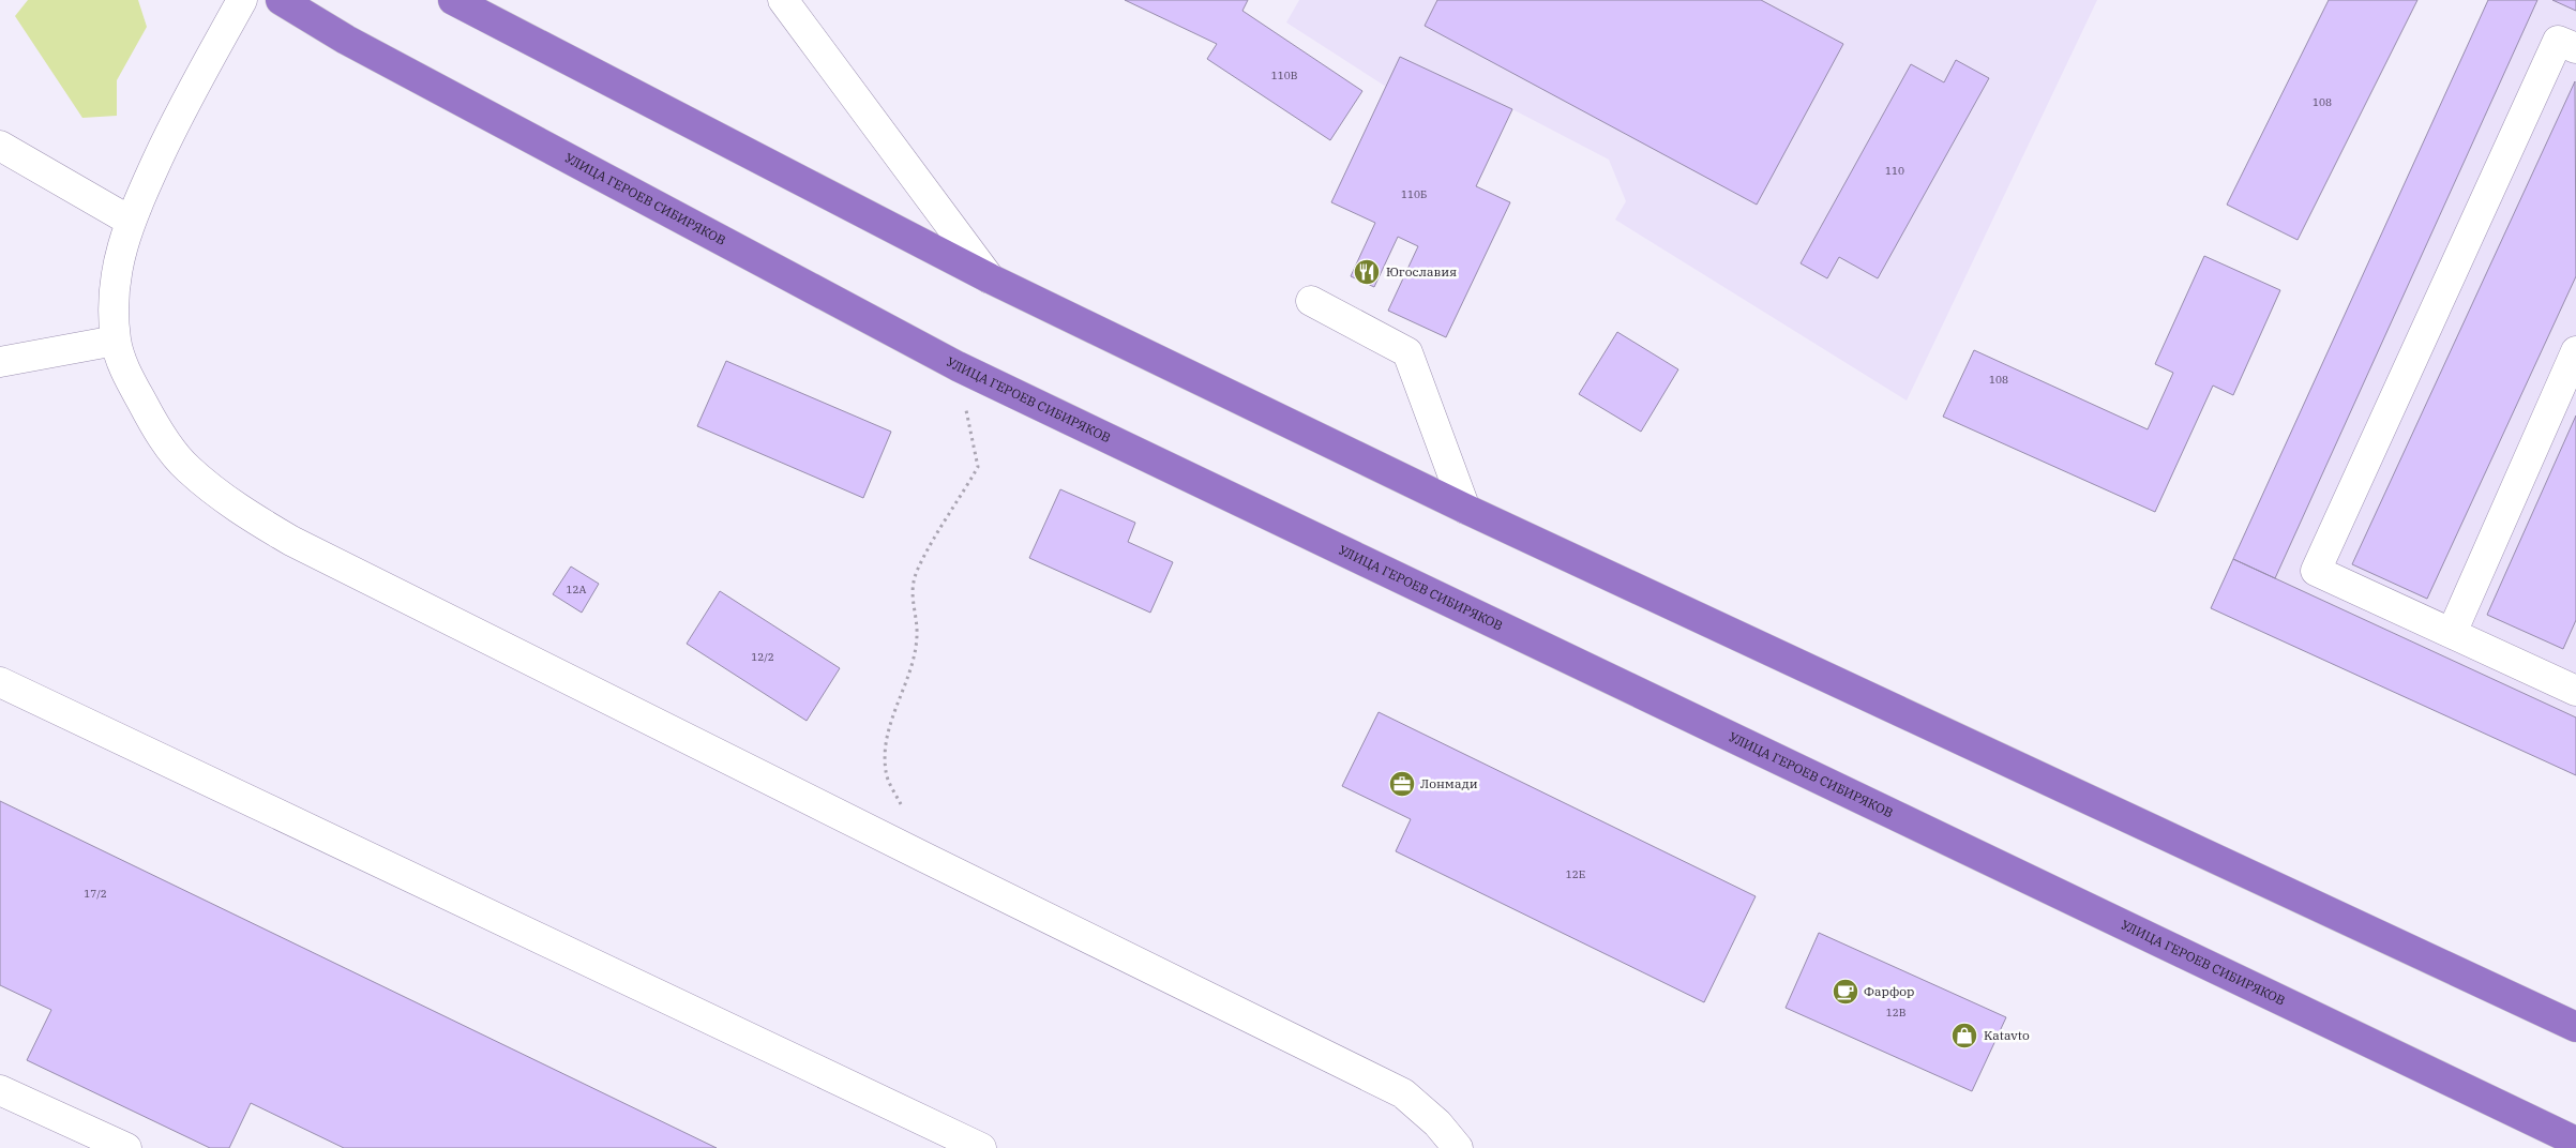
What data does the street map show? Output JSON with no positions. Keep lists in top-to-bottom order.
{
  "streets": {
    "highway": ["УЛИЦА ГЕРОЕВ СИБИРЯКОВ"]
  },
  "places": {
    "restaurant": ["Югославия"],
    "office": ["Лонмади"],
    "cafe": ["Фарфор"],
    "shop": ["Katavto"]
  },
  "house_numbers": [
    "110В",
    "108",
    "110",
    "110Б",
    "108",
    "12А",
    "12/2",
    "12Е",
    "17/2",
    "12В"
  ]
}
